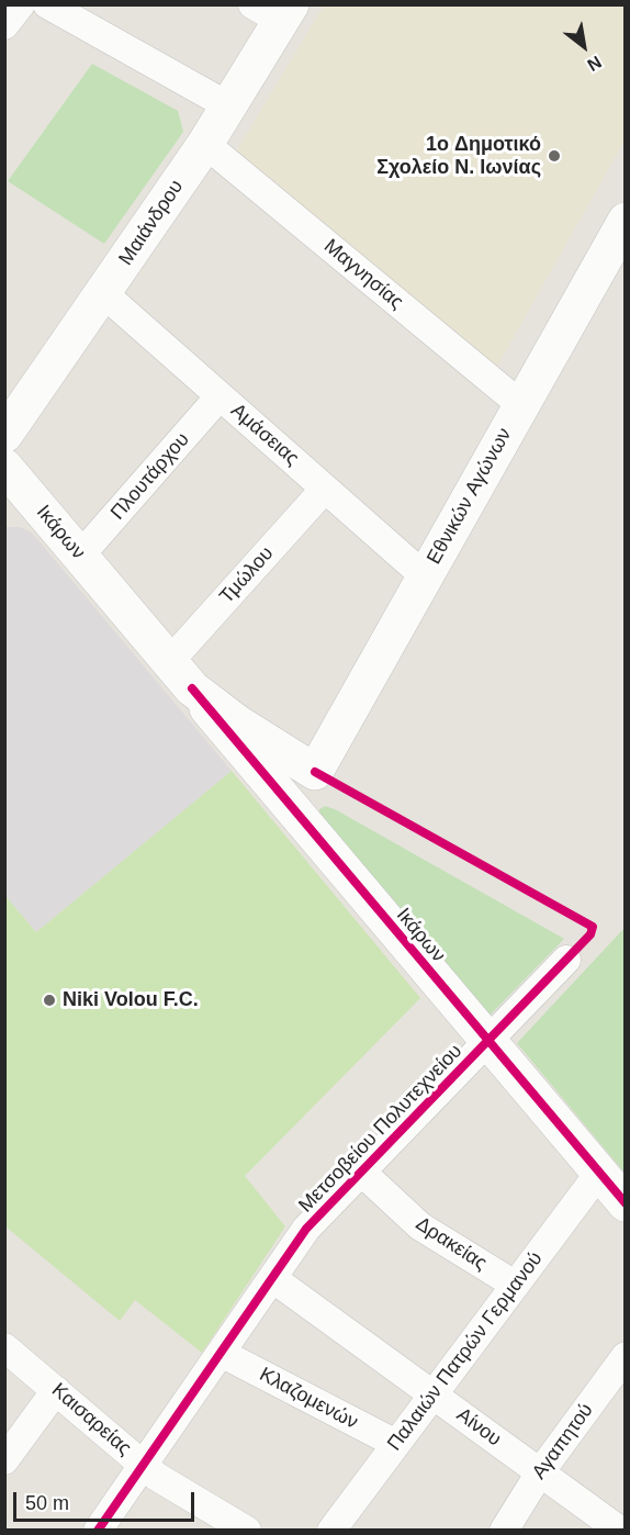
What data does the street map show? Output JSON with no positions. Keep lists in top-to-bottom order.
{
  "streets": {
    "main road": ["Μαιάνδρου", "Εθνικών Αγώνων", "Ικάρων"],
    "street": [
      "Μαγνησίας",
      "Αμάσειας",
      "Πλουτάρχου",
      "Τμώλου",
      "Μετσοβείου Πολυτεχνείου",
      "Δρακείας",
      "Παλαιών Πατρών Γερμανού",
      "Κλαζομενών",
      "Καισαρείας",
      "Αίνου",
      "Αγαπητού"
    ]
  },
  "crossings": [
    ["Μαιάνδρου", "Μαγνησίας"],
    ["Μαιάνδρου", "Αμάσειας"],
    ["Μαγνησίας", "Εθνικών Αγώνων"],
    ["Αμάσειας", "Πλουτάρχου"],
    ["Αμάσειας", "Εθνικών Αγώνων"],
    ["Αμάσειας", "Τμώλου"],
    ["Πλουτάρχου", "Ικάρων"],
    ["Εθνικών Αγώνων", "Ικάρων"],
    ["Ικάρων", "Τμώλου"],
    ["Ικάρων", "Μετσοβείου Πολυτεχνείου"],
    ["Ικάρων", "Παλαιών Πατρών Γερμανού"],
    ["Μετσοβείου Πολυτεχνείου", "Δρακείας"],
    ["Μετσοβείου Πολυτεχνείου", "Κλαζομενών"],
    ["Μετσοβείου Πολυτεχνείου", "Καισαρείας"],
    ["Μετσοβείου Πολυτεχνείου", "Αίνου"],
    ["Δρακείας", "Παλαιών Πατρών Γερμανού"],
    ["Παλαιών Πατρών Γερμανού", "Κλαζομενών"],
    ["Παλαιών Πατρών Γερμανού", "Αίνου"],
    ["Αίνου", "Αγαπητού"]
  ],
  "places": ["1ο Δημοτικό Σχολείο Ν. Ιωνίας", "Niki Volou F.C."],
  "scale_bar": "50 m",
  "north": "bottom right"
}
